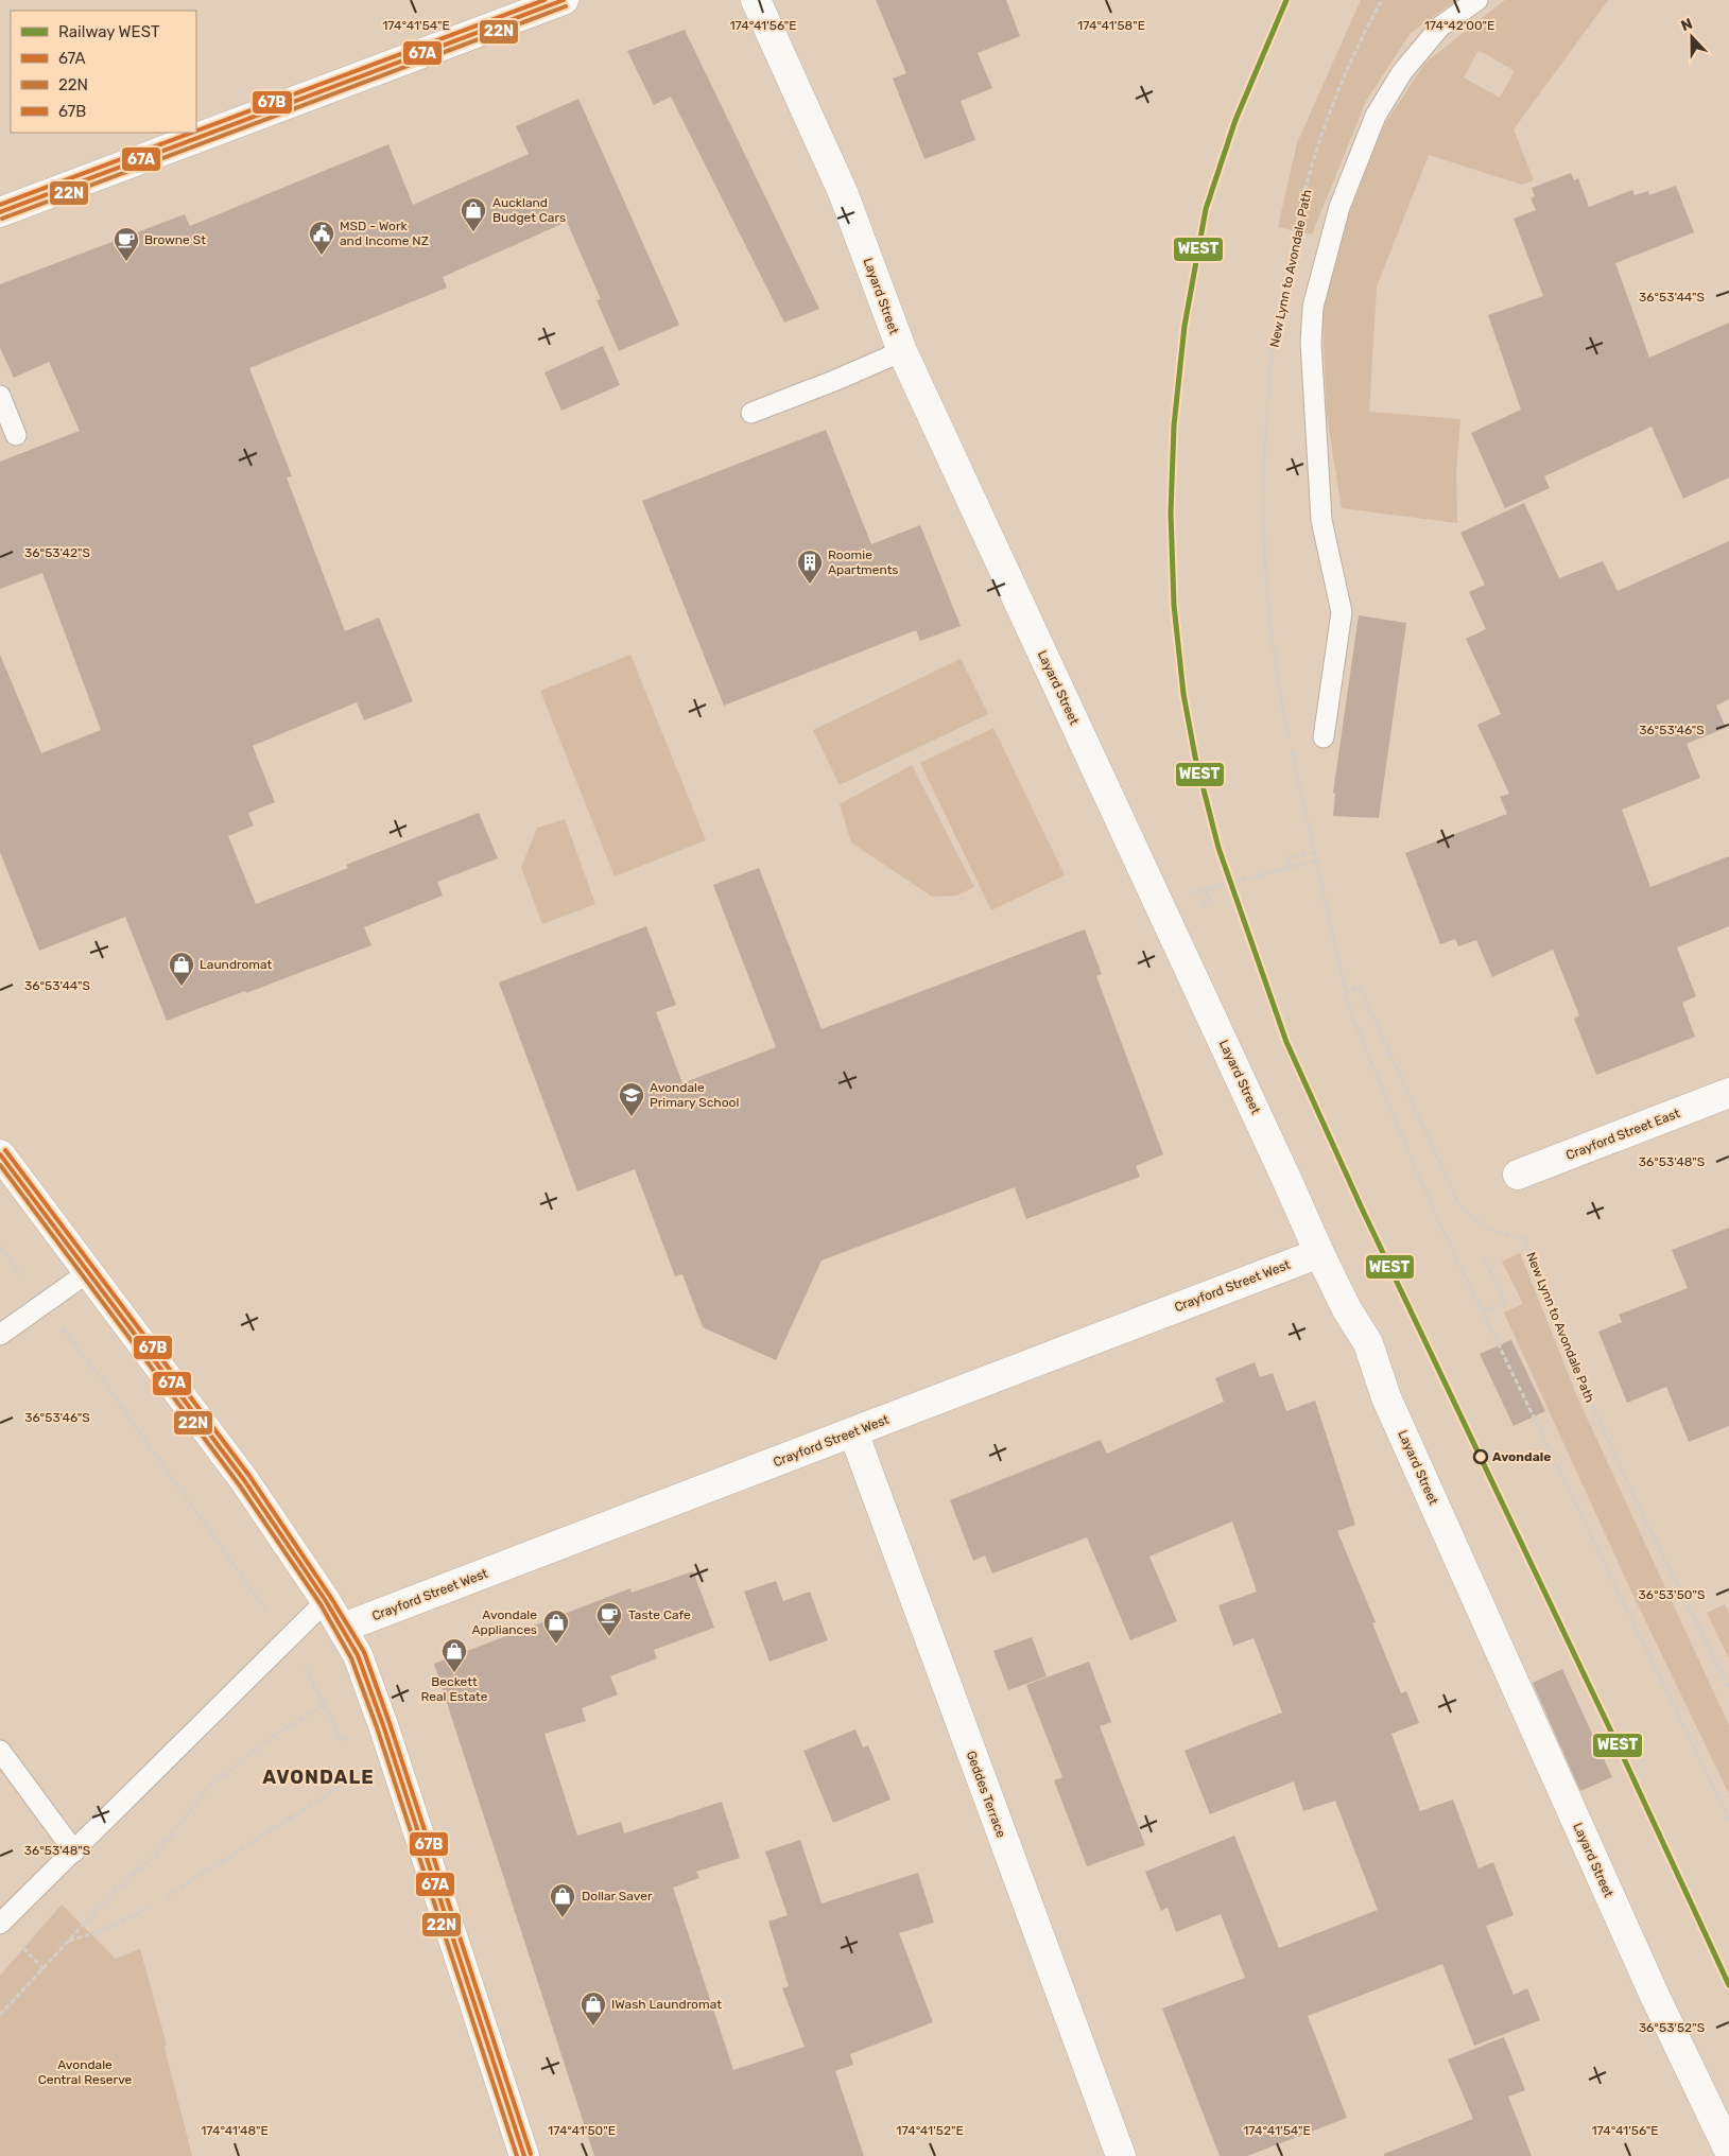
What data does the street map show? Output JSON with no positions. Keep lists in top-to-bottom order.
{
  "streets": {
    "street": [
      "Layard Street",
      "Crayford Street East",
      "Crayford Street West",
      "Geddes Terrace"
    ],
    "path": ["New Lynn to Avondale Path"]
  },
  "crossings": [
    ["Layard Street", "Crayford Street West"],
    ["Crayford Street West", "Geddes Terrace"]
  ],
  "districts": ["AVONDALE"],
  "parks": ["Avondale Central Reserve"],
  "places": {
    "shop": [
      "Auckland Budget Cars",
      "Laundromat",
      "Avondale Appliances",
      "Beckett Real Estate",
      "Dollar Saver",
      "IWash Laundromat"
    ],
    "public building": ["MSD - Work and Income NZ"],
    "cafe": ["Browne St", "Taste Cafe"],
    "building": ["Roomie Apartments"],
    "school or university": ["Avondale Primary School"],
    "other": ["Avondale"]
  },
  "lines": [
    "rail line WEST",
    "transit line 67A",
    "transit line 67B",
    "transit line 22N"
  ],
  "legend": [
    "Railway WEST",
    "67A",
    "22N",
    "67B"
  ],
  "north": "top",
  "coordinates": [
    "174°41'54\"E",
    "174°41'56\"E",
    "174°41'58\"E",
    "174°42'00\"E",
    "36°53'44\"S",
    "36°53'42\"S",
    "36°53'46\"S",
    "36°53'48\"S",
    "36°53'50\"S",
    "36°53'52\"S",
    "174°41'48\"E",
    "174°41'50\"E",
    "174°41'52\"E"
  ]
}
